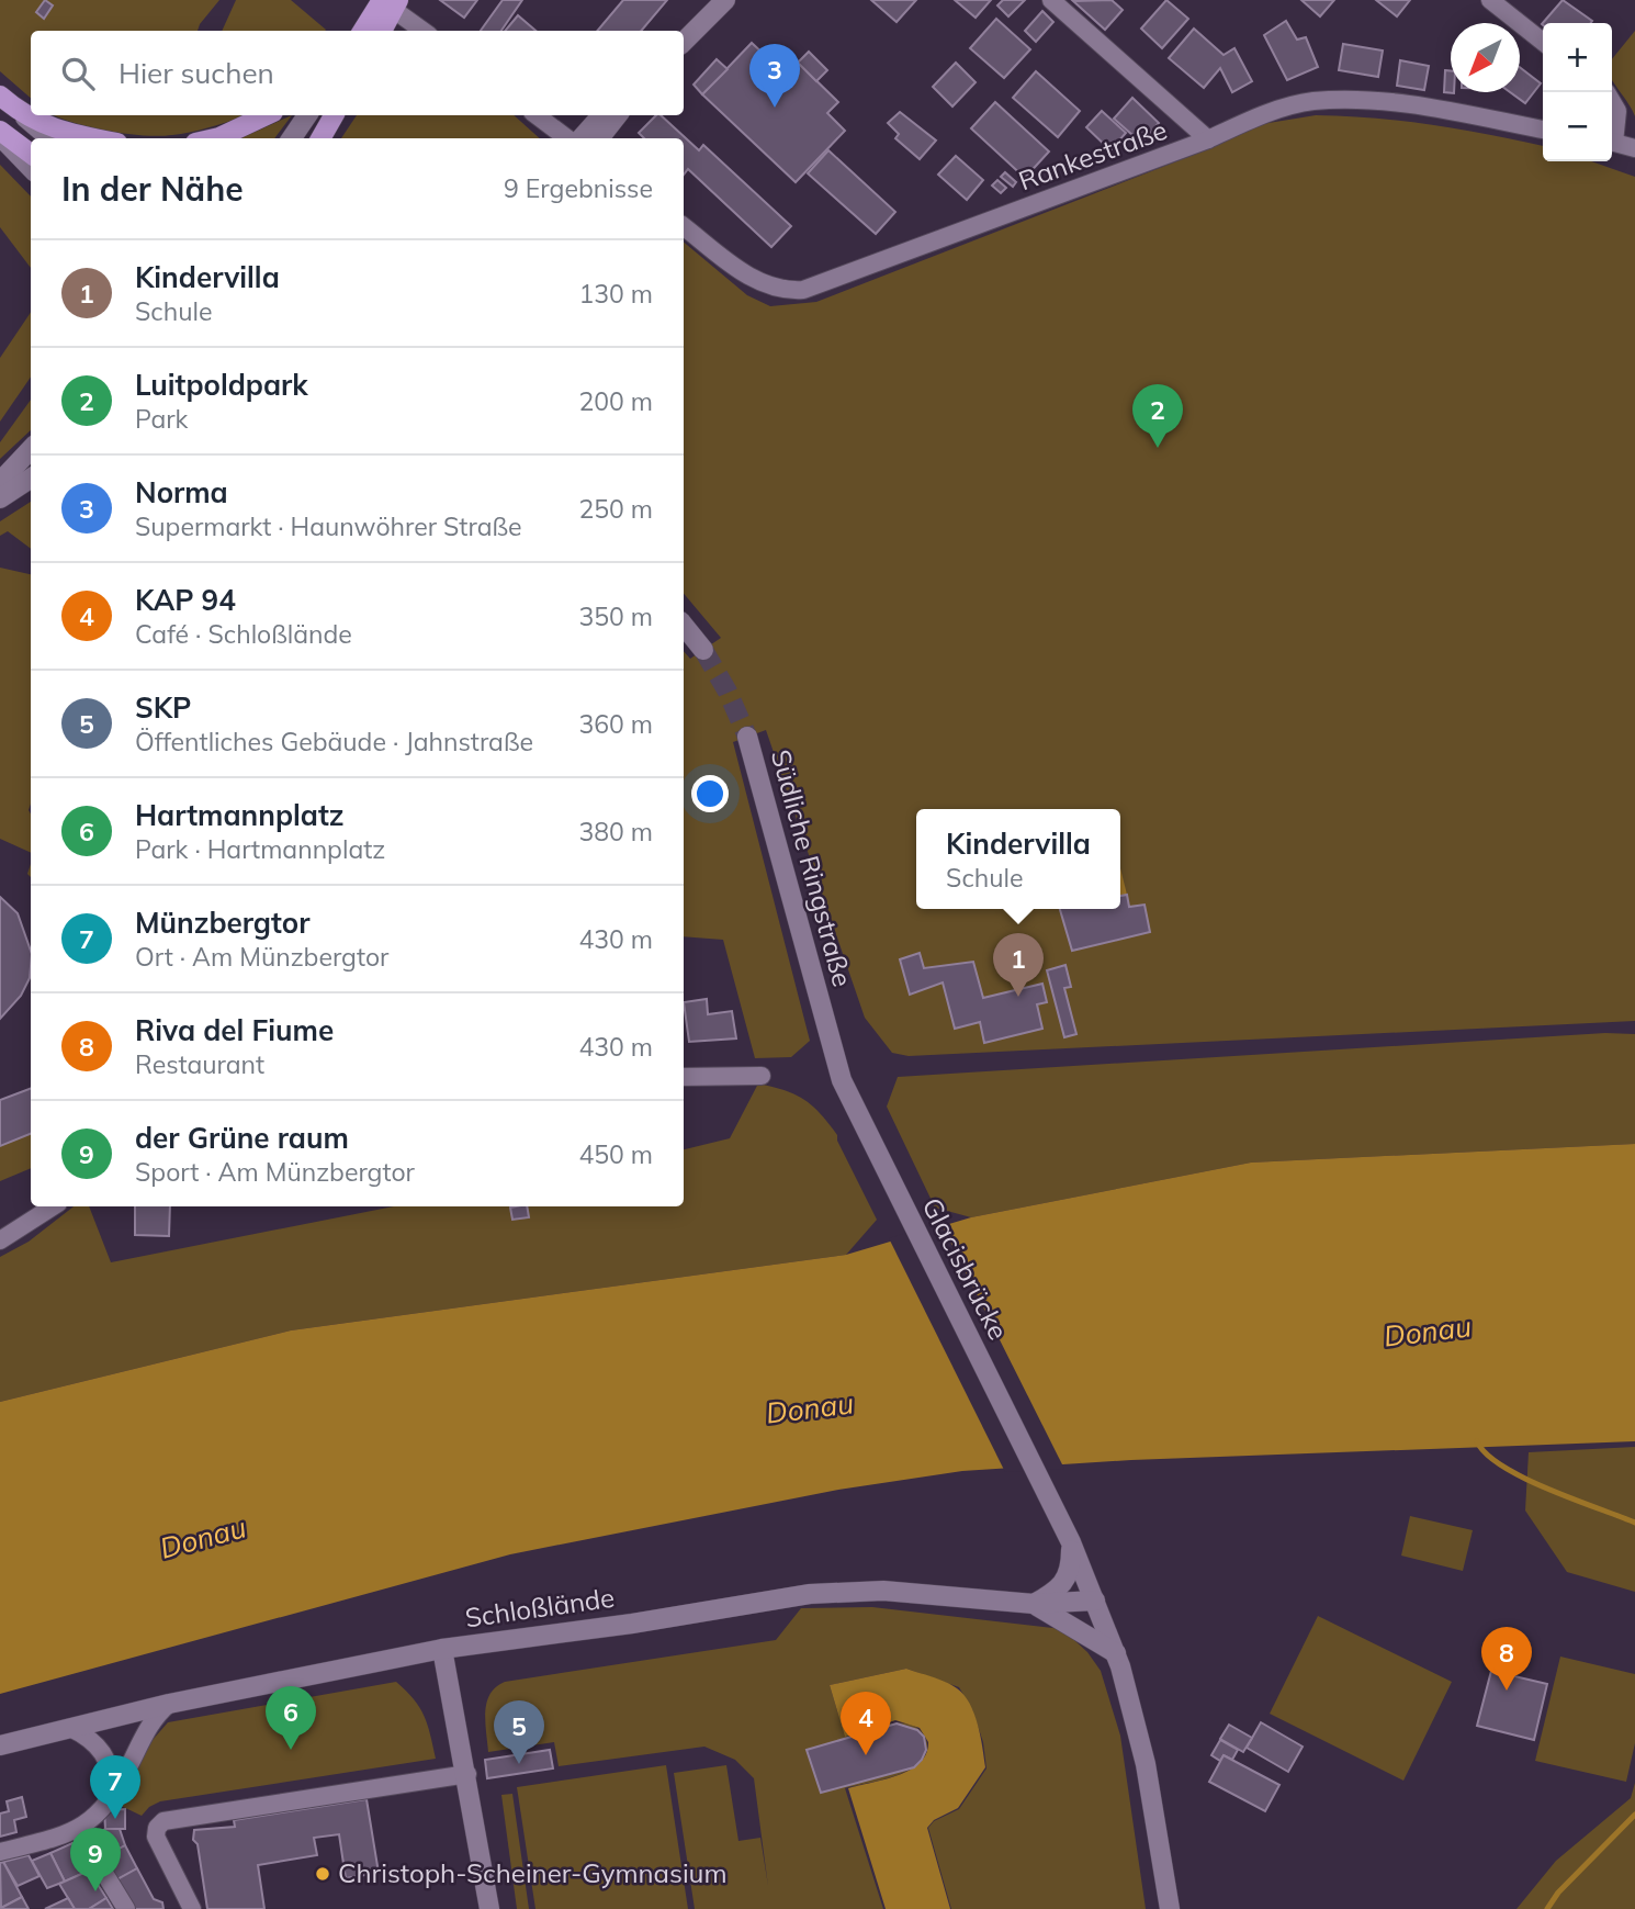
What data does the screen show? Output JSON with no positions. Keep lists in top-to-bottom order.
{
  "streets": {
    "street": [
      "Rankestraße",
      "Südliche Ringstraße",
      "Glacisbrücke",
      "Schloßlände"
    ]
  },
  "crossings": [
    ["Südliche Ringstraße", "Glacisbrücke"],
    ["Glacisbrücke", "Schloßlände"]
  ],
  "water": ["Donau"],
  "places": ["Christoph-Scheiner-Gymnasium"],
  "north": "bottom left",
  "page": {
    "map_buttons": ["+", "−"],
    "search": "Hier suchen",
    "pins": [
      "3",
      "2",
      "1",
      "8",
      "6",
      "4",
      "5",
      "7",
      "9"
    ],
    "heading": ["In der Nähe", "9 Ergebnisse"],
    "list": [
      {
        "mark": "1",
        "name": "Kindervilla",
        "note": "Schule",
        "value": "130 m"
      },
      {
        "mark": "2",
        "name": "Luitpoldpark",
        "note": "Park",
        "value": "200 m"
      },
      {
        "mark": "3",
        "name": "Norma",
        "note": "Supermarkt · Haunwöhrer Straße",
        "value": "250 m"
      },
      {
        "mark": "4",
        "name": "KAP 94",
        "note": "Café · Schloßlände",
        "value": "350 m"
      },
      {
        "mark": "5",
        "name": "SKP",
        "note": "Öffentliches Gebäude · Jahnstraße",
        "value": "360 m"
      },
      {
        "mark": "6",
        "name": "Hartmannplatz",
        "note": "Park · Hartmannplatz",
        "value": "380 m"
      },
      {
        "mark": "7",
        "name": "Münzbergtor",
        "note": "Ort · Am Münzbergtor",
        "value": "430 m"
      },
      {
        "mark": "8",
        "name": "Riva del Fiume",
        "note": "Restaurant",
        "value": "430 m"
      },
      {
        "mark": "9",
        "name": "der Grüne raum",
        "note": "Sport · Am Münzbergtor",
        "value": "450 m"
      }
    ],
    "popup": ["Kindervilla", "Schule"]
  }
}
